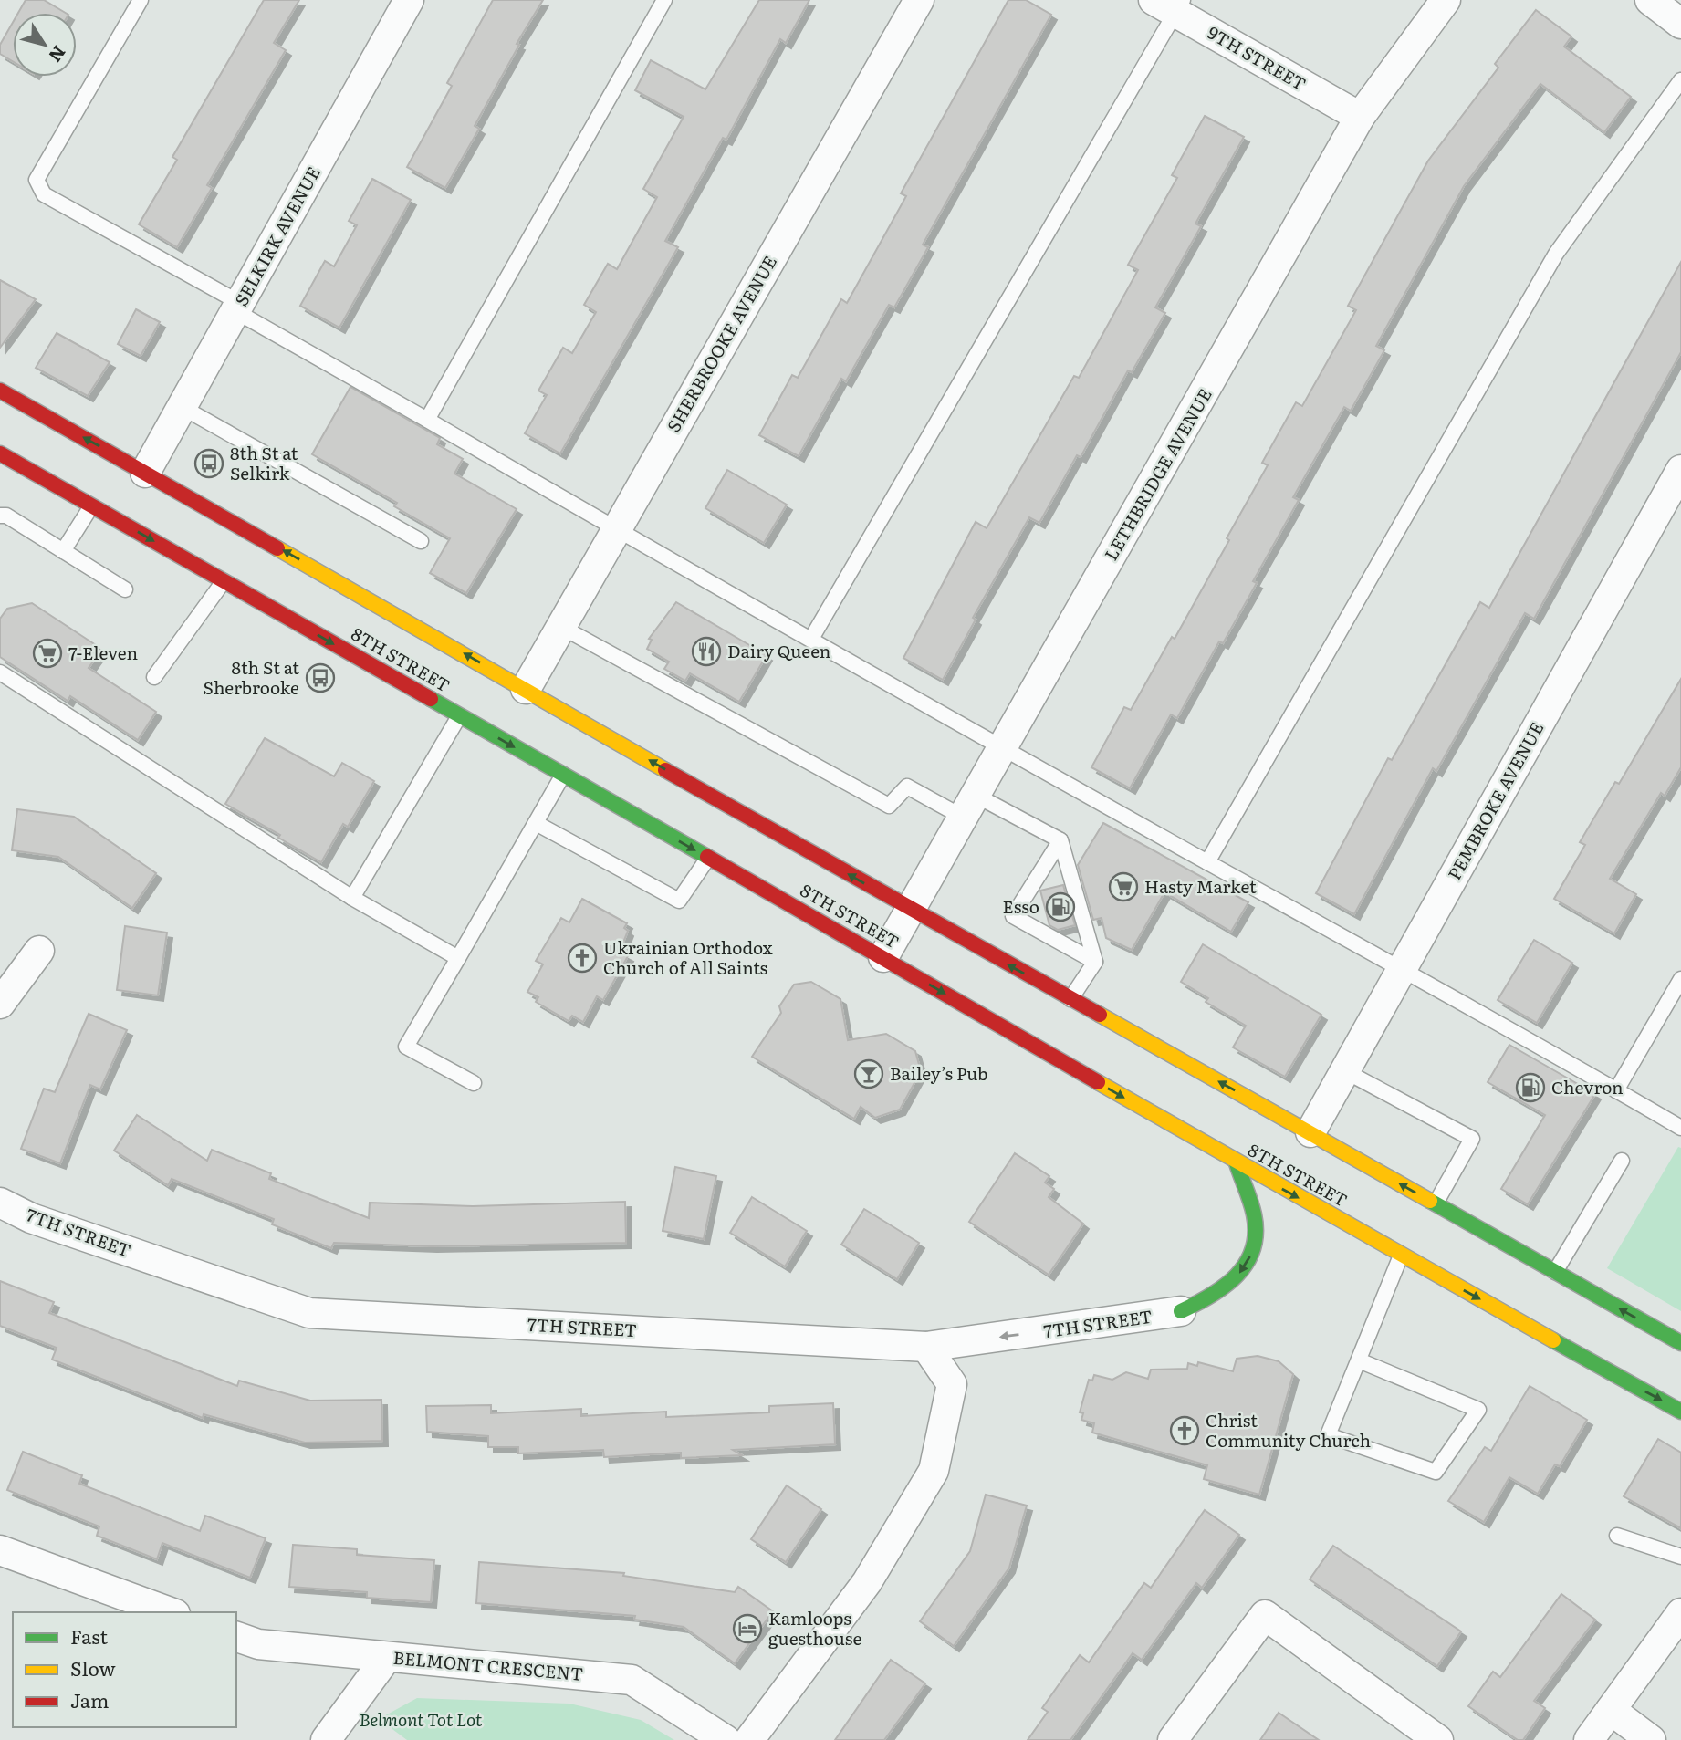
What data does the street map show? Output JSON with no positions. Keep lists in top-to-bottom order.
{
  "streets": {
    "main road": ["8TH STREET"],
    "street": [
      "9TH STREET",
      "SELKIRK AVENUE",
      "SHERBROOKE AVENUE",
      "LETHBRIDGE AVENUE",
      "PEMBROKE AVENUE",
      "7TH STREET",
      "BELMONT CRESCENT"
    ]
  },
  "crossings": [
    ["9TH STREET", "LETHBRIDGE AVENUE"],
    ["SELKIRK AVENUE", "8TH STREET"],
    ["SHERBROOKE AVENUE", "8TH STREET"],
    ["LETHBRIDGE AVENUE", "8TH STREET"],
    ["8TH STREET", "PEMBROKE AVENUE"]
  ],
  "parks": ["Belmont Tot Lot"],
  "places": {
    "bus stop": ["8th St at Selkirk", "8th St at Sherbrooke"],
    "restaurant": ["Dairy Queen"],
    "supermarket": ["7-Eleven", "Hasty Market"],
    "fuel station": ["Esso", "Chevron"],
    "church": ["Ukrainian Orthodox Church of All Saints", "Christ Community Church"],
    "bar": ["Bailey’s Pub"],
    "hotel": ["Kamloops guesthouse"]
  },
  "legend": ["Fast", "Slow", "Jam"],
  "north": "bottom right"
}
